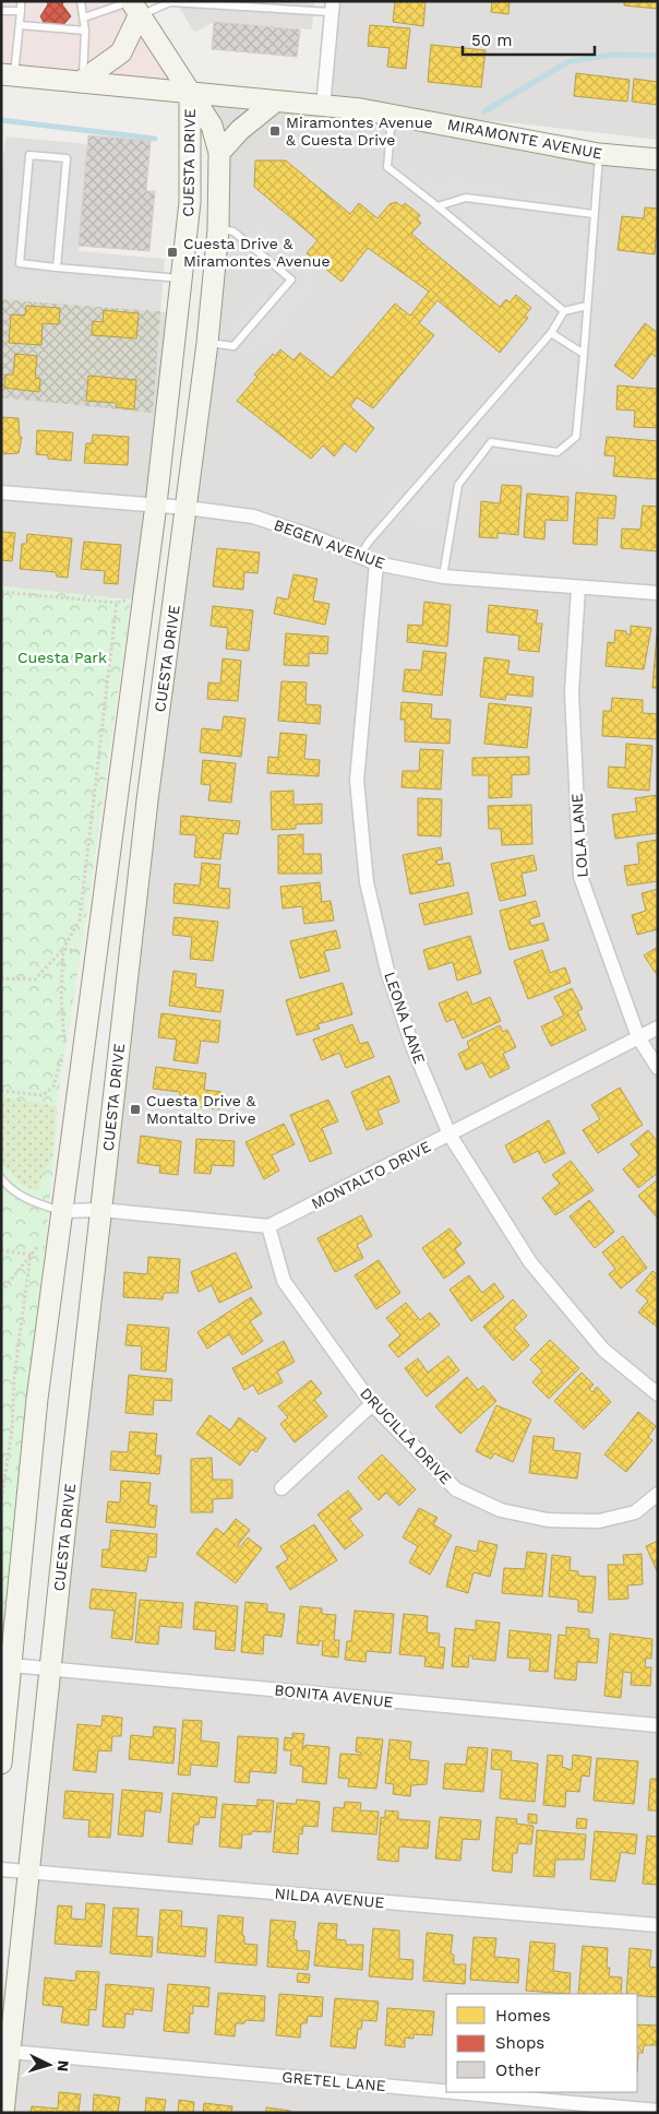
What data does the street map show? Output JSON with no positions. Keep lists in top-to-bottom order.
{
  "streets": {
    "main road": ["MIRAMONTE AVENUE", "CUESTA DRIVE"],
    "street": [
      "BEGEN AVENUE",
      "LOLA LANE",
      "LEONA LANE",
      "MONTALTO DRIVE",
      "DRUCILLA DRIVE",
      "BONITA AVENUE",
      "NILDA AVENUE",
      "GRETEL LANE"
    ]
  },
  "crossings": [
    ["MIRAMONTE AVENUE", "CUESTA DRIVE"],
    ["CUESTA DRIVE", "BEGEN AVENUE"],
    ["CUESTA DRIVE", "BONITA AVENUE"],
    ["CUESTA DRIVE", "NILDA AVENUE"],
    ["CUESTA DRIVE", "GRETEL LANE"],
    ["BEGEN AVENUE", "LOLA LANE"],
    ["BEGEN AVENUE", "LEONA LANE"],
    ["LOLA LANE", "MONTALTO DRIVE"],
    ["LEONA LANE", "MONTALTO DRIVE"],
    ["MONTALTO DRIVE", "DRUCILLA DRIVE"]
  ],
  "parks": ["Cuesta Park"],
  "places": {
    "transit": ["Miramontes Avenue & Cuesta Drive", "Cuesta Drive & Miramontes Avenue", "Cuesta Drive & Montalto Drive"]
  },
  "legend": ["Homes", "Shops", "Other"],
  "scale_bar": "50 m",
  "north": "right"
}
